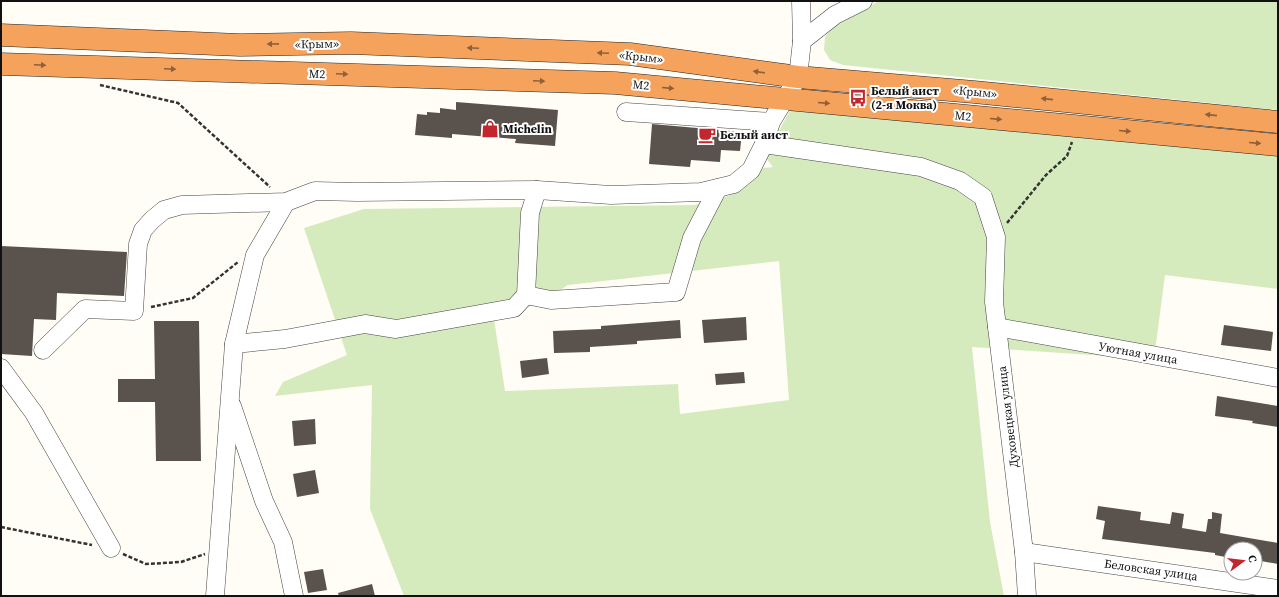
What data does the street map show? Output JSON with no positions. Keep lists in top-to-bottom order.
{
  "streets": {
    "highway": ["«Крым»", "М2"],
    "street": ["Уютная улица", "Духовецкая улица", "Беловская улица"]
  },
  "crossings": [
    ["Уютная улица", "Духовецкая улица"],
    ["Духовецкая улица", "Беловская улица"]
  ],
  "one_way": ["«Крым»", "М2"],
  "places": {
    "bus stop": ["Белый аист (2-я Моква)"],
    "shop": ["Michelin"],
    "cafe": ["Белый аист"]
  },
  "north": "right"
}
